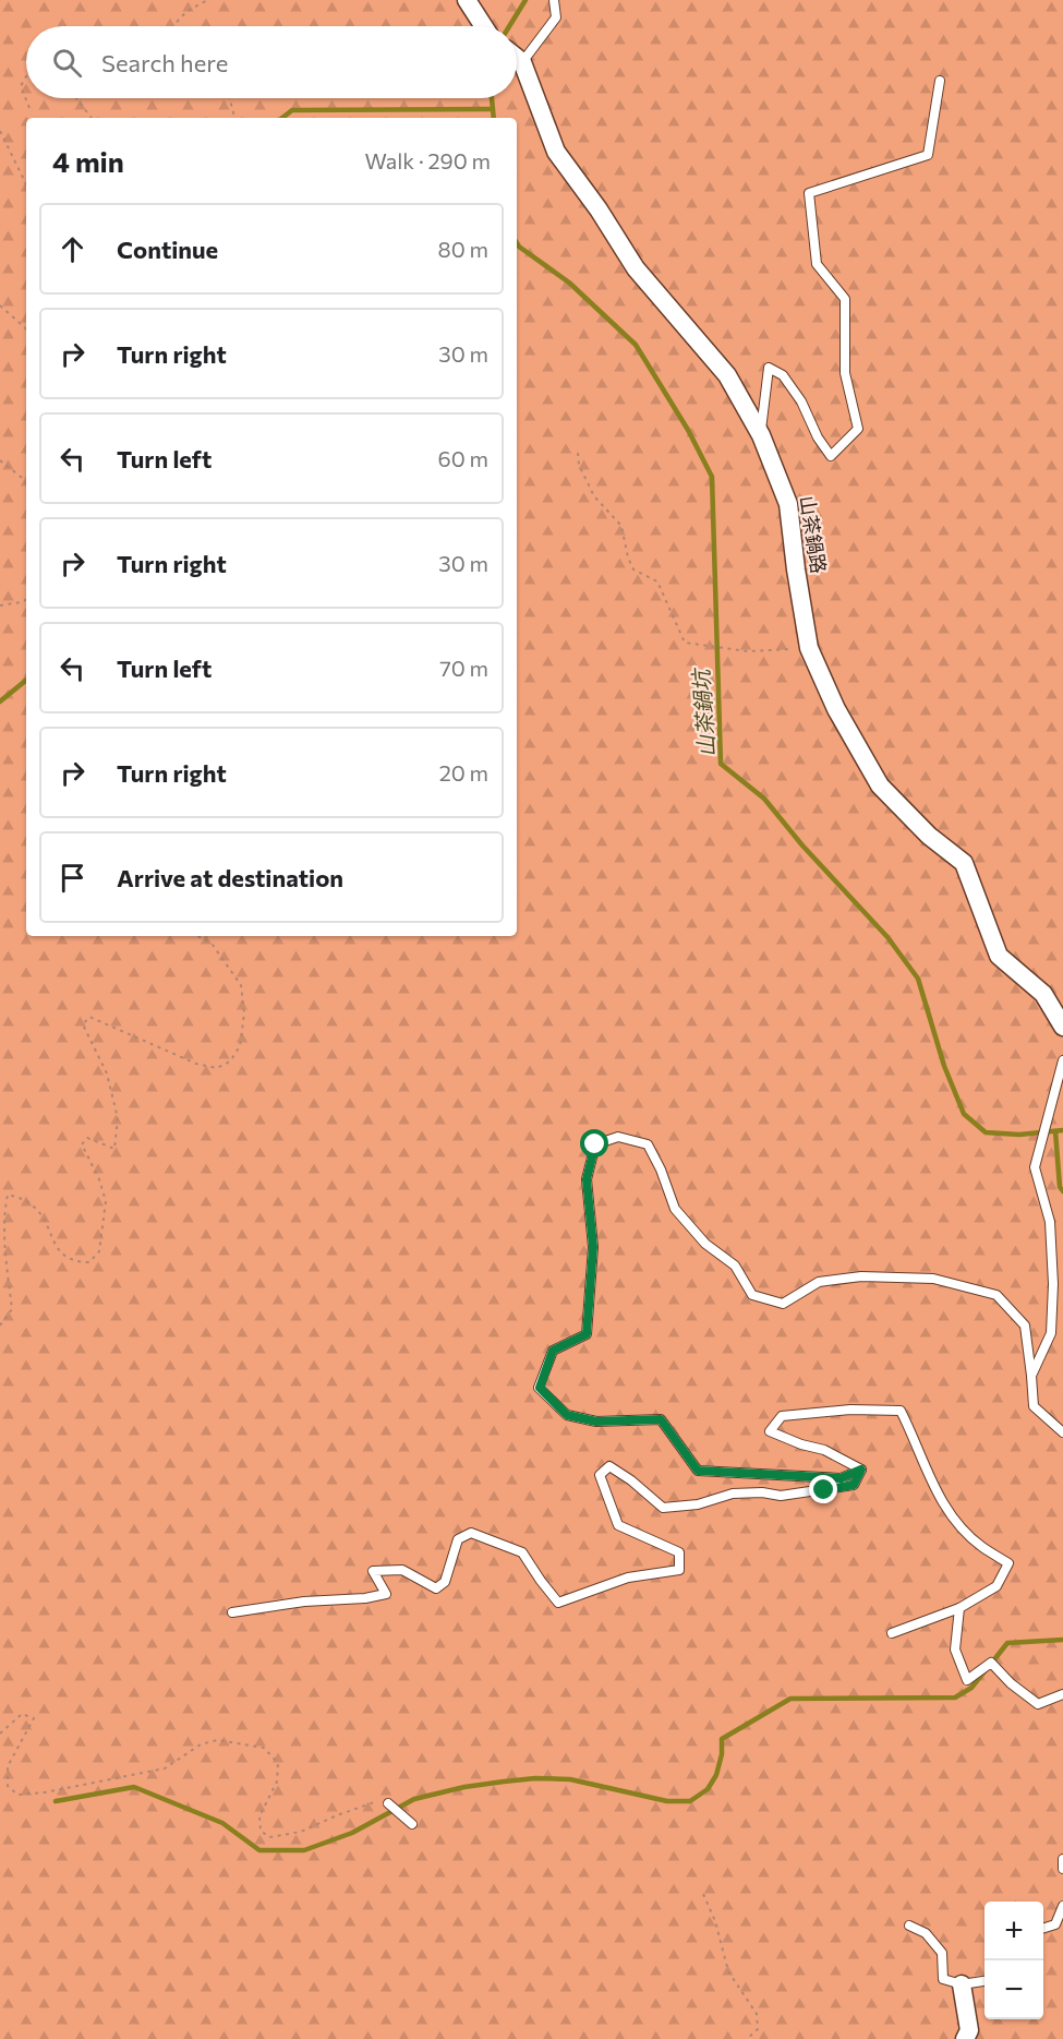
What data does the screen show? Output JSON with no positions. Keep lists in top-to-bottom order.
{
  "streets": {
    "street": ["山茶鍋路"]
  },
  "water": ["山茶鍋坑"],
  "page": {
    "search": "Search here",
    "heading": ["4 min", "Walk · 290 m"],
    "list": [
      ["Continue", "80 m"],
      ["Turn right", "30 m"],
      ["Turn left", "60 m"],
      ["Turn right", "30 m"],
      ["Turn left", "70 m"],
      ["Turn right", "20 m"],
      "Arrive at destination"
    ],
    "map_buttons": ["+", "−"]
  }
}
